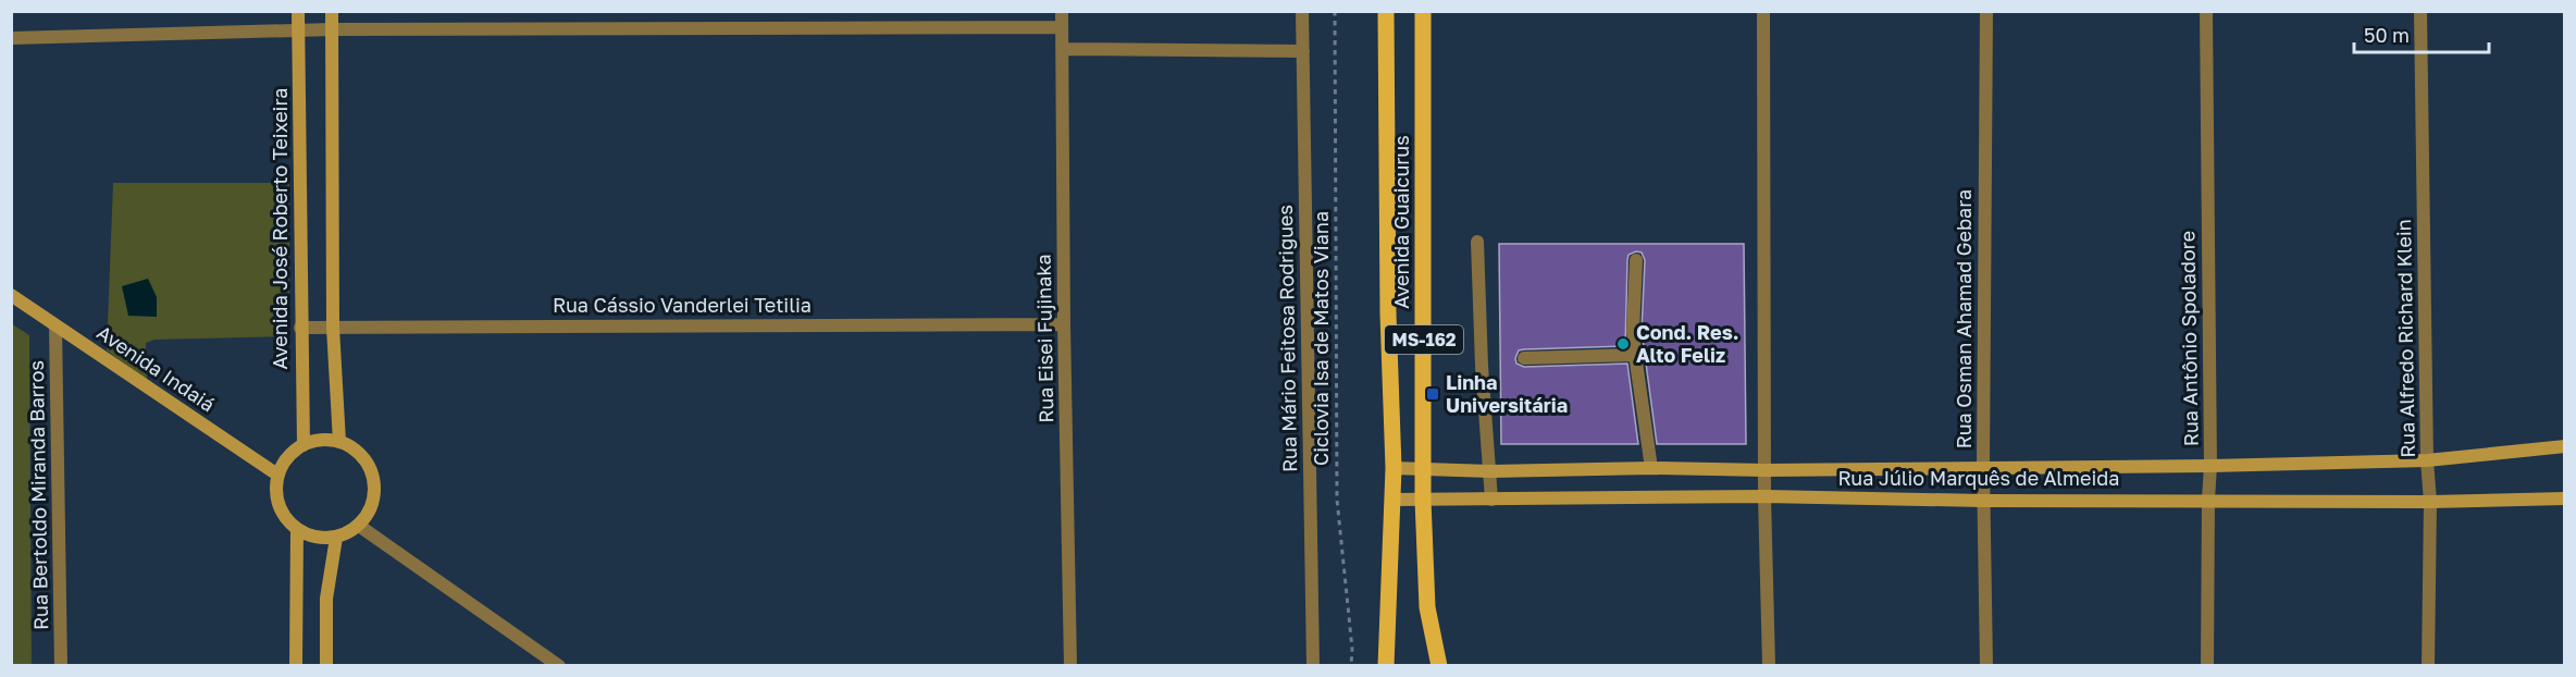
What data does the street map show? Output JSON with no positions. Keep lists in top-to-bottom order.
{
  "streets": {
    "main road": ["Avenida Guaicurus", "MS-162"],
    "street": [
      "Avenida José Roberto Teixeira",
      "Rua Cássio Vanderlei Tetilia",
      "Rua Osman Ahamad Gebara",
      "Rua Eisei Fujinaka",
      "Rua Mário Feitosa Rodrigues",
      "Rua Antônio Spoladore",
      "Rua Alfredo Richard Klein",
      "Avenida Indaiá",
      "Rua Júlio Marquês de Almeida",
      "Rua Bertoldo Miranda Barros"
    ],
    "path": ["Ciclovia Isa de Matos Viana"]
  },
  "crossings": [
    ["Avenida Guaicurus", "Rua Júlio Marquês de Almeida"],
    ["Avenida José Roberto Teixeira", "Rua Cássio Vanderlei Tetilia"],
    ["Avenida José Roberto Teixeira", "Avenida Indaiá"],
    ["Rua Cássio Vanderlei Tetilia", "Rua Eisei Fujinaka"],
    ["Rua Osman Ahamad Gebara", "Rua Júlio Marquês de Almeida"],
    ["Rua Antônio Spoladore", "Rua Júlio Marquês de Almeida"],
    ["Rua Alfredo Richard Klein", "Rua Júlio Marquês de Almeida"],
    ["Avenida Indaiá", "Rua Bertoldo Miranda Barros"]
  ],
  "places": {
    "other": ["Cond. Res. Alto Feliz"],
    "transit": ["Linha Universitária"]
  },
  "scale_bar": "50 m"
}
